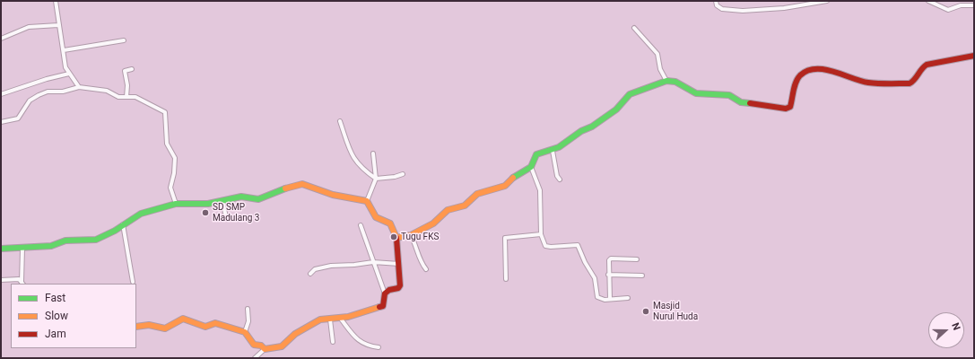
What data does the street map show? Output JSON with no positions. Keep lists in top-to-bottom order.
{
  "places": ["SD SMP Madulang 3", "Tugu FKS", "Masjid Nurul Huda"],
  "legend": ["Fast", "Slow", "Jam"],
  "north": "right"
}
